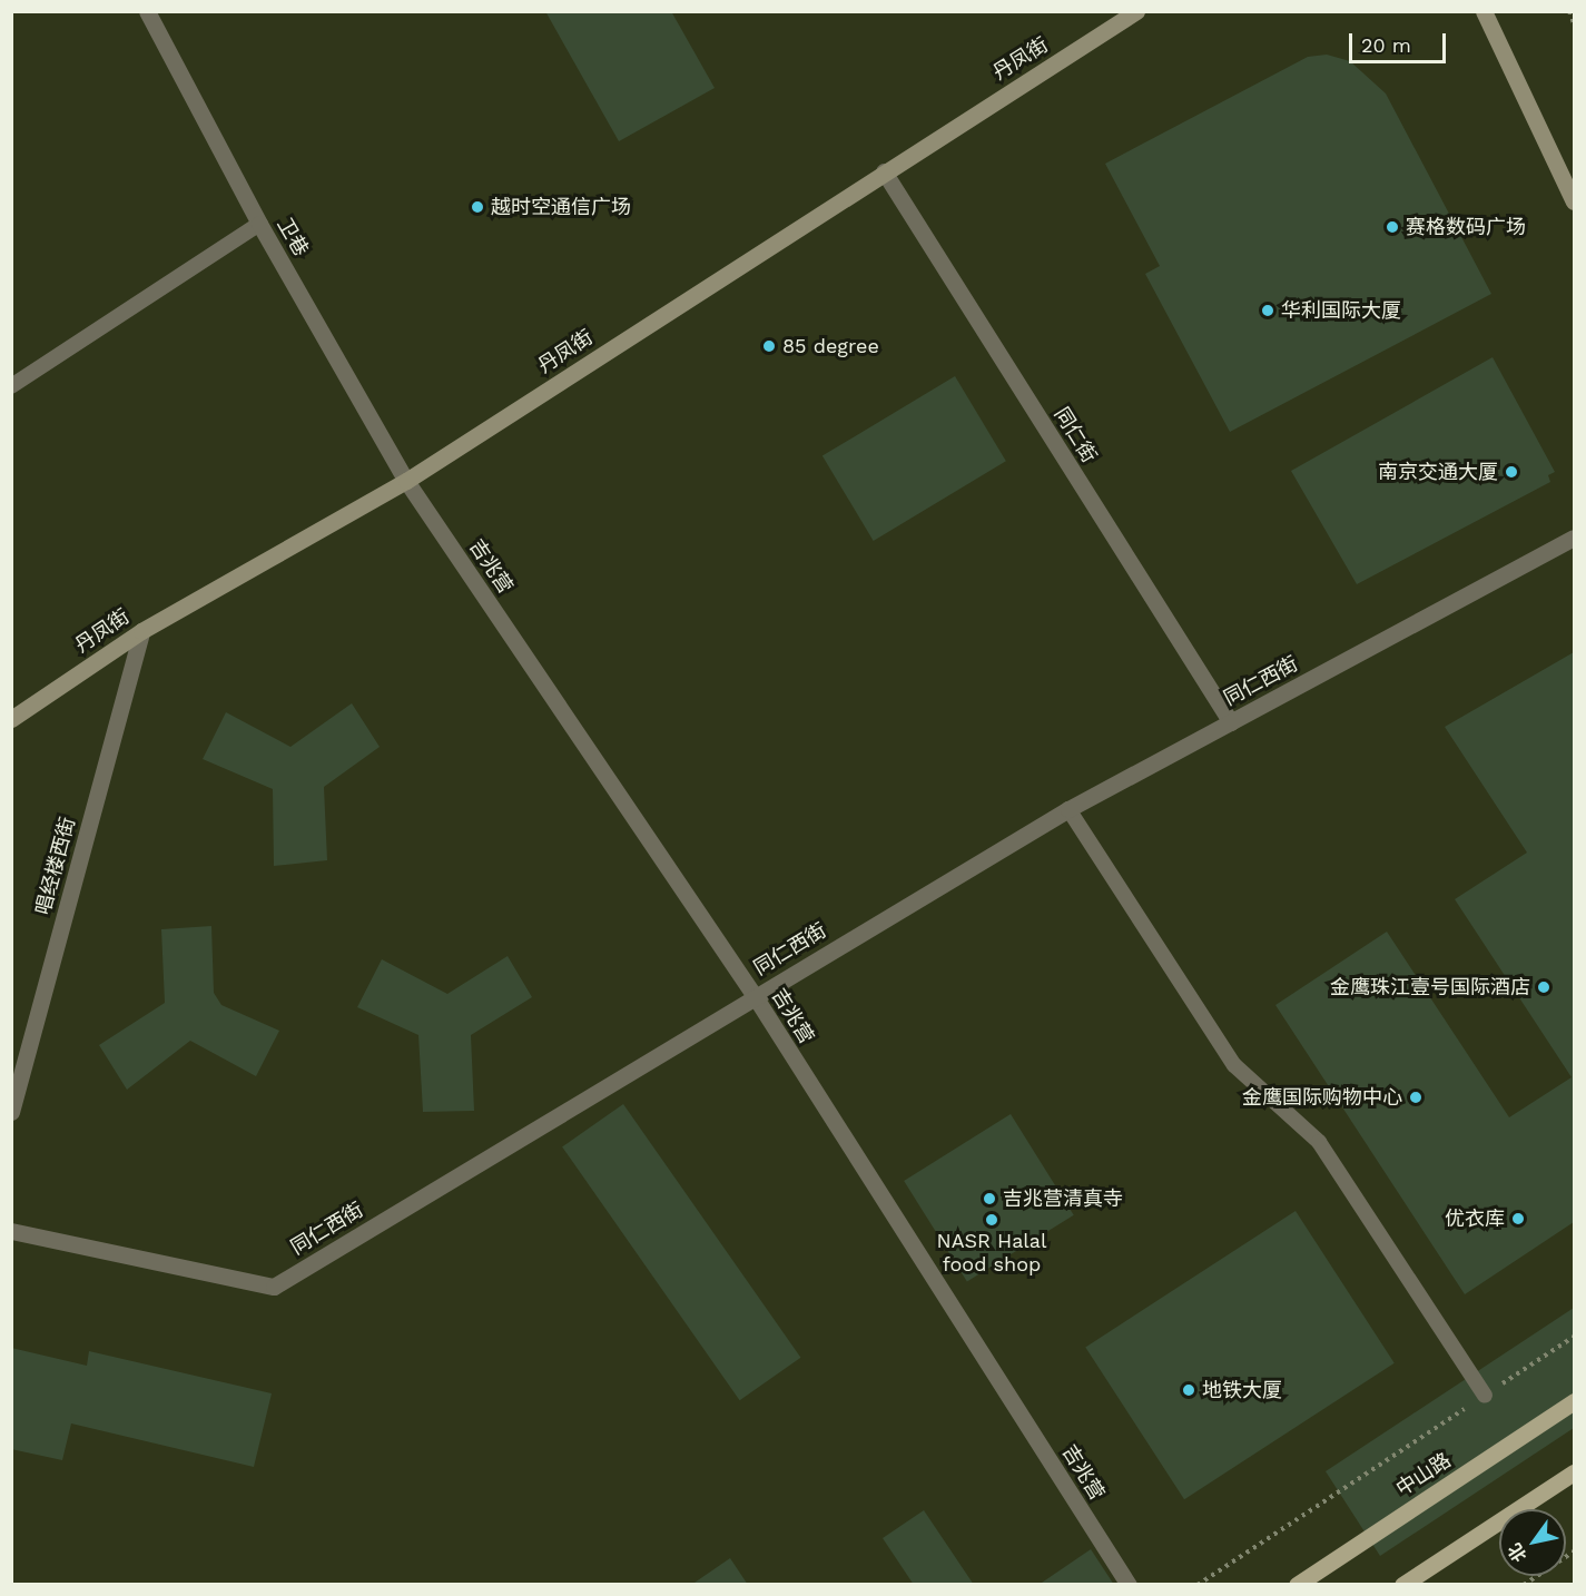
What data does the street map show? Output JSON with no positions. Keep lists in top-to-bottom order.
{
  "streets": {
    "main road": ["丹凤街", "中山路"],
    "street": [
      "卫巷",
      "同仁街",
      "吉兆营",
      "同仁西街",
      "唱经楼西街"
    ]
  },
  "crossings": [
    ["丹凤街", "卫巷"],
    ["丹凤街", "同仁街"],
    ["丹凤街", "吉兆营"],
    ["丹凤街", "唱经楼西街"],
    ["卫巷", "吉兆营"],
    ["同仁街", "同仁西街"],
    ["吉兆营", "同仁西街"]
  ],
  "places": [
    "越时空通信广场",
    "赛格数码广场",
    "华利国际大厦",
    "85 degree",
    "南京交通大厦",
    "金鹰珠江壹号国际酒店",
    "金鹰国际购物中心",
    "吉兆营清真寺",
    "优衣库",
    "NASR Halal food shop",
    "地铁大厦"
  ],
  "scale_bar": "20 m",
  "north": "bottom left"
}
